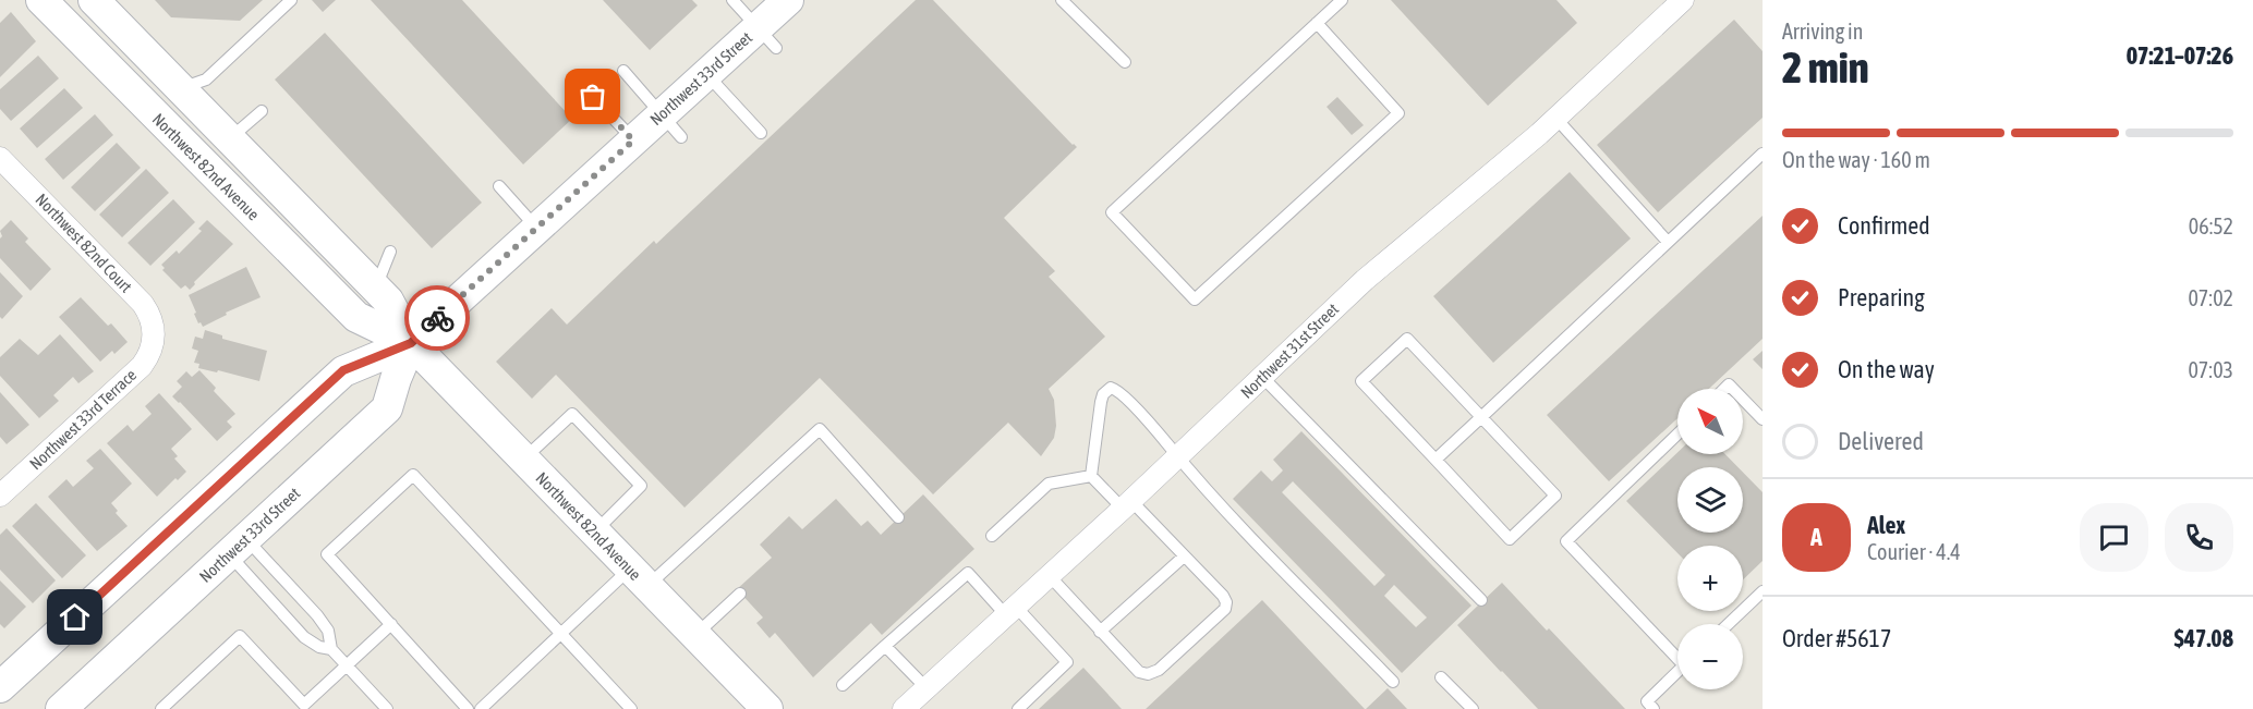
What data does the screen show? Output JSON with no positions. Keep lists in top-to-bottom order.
{
  "streets": {
    "street": [
      "Northwest 33rd Street",
      "Northwest 82nd Avenue",
      "Northwest 82nd Court",
      "Northwest 31st Street",
      "Northwest 33rd Terrace"
    ]
  },
  "crossings": [
    ["Northwest 33rd Street", "Northwest 82nd Avenue"],
    ["Northwest 82nd Court", "Northwest 33rd Terrace"]
  ],
  "north": "top left",
  "page": {
    "heading": ["2 min", "Arriving in", "07:21–07:26"],
    "panel": [
      "Alex",
      "Courier · 4.4",
      "Order #5617",
      "$47.08"
    ],
    "bar": "On the way · 160 m",
    "list": [
      ["Confirmed", "06:52"],
      ["Preparing", "07:02"],
      ["On the way", "07:03"],
      "Delivered"
    ],
    "map_buttons": ["+", "−"],
    "round": "A"
  }
}
